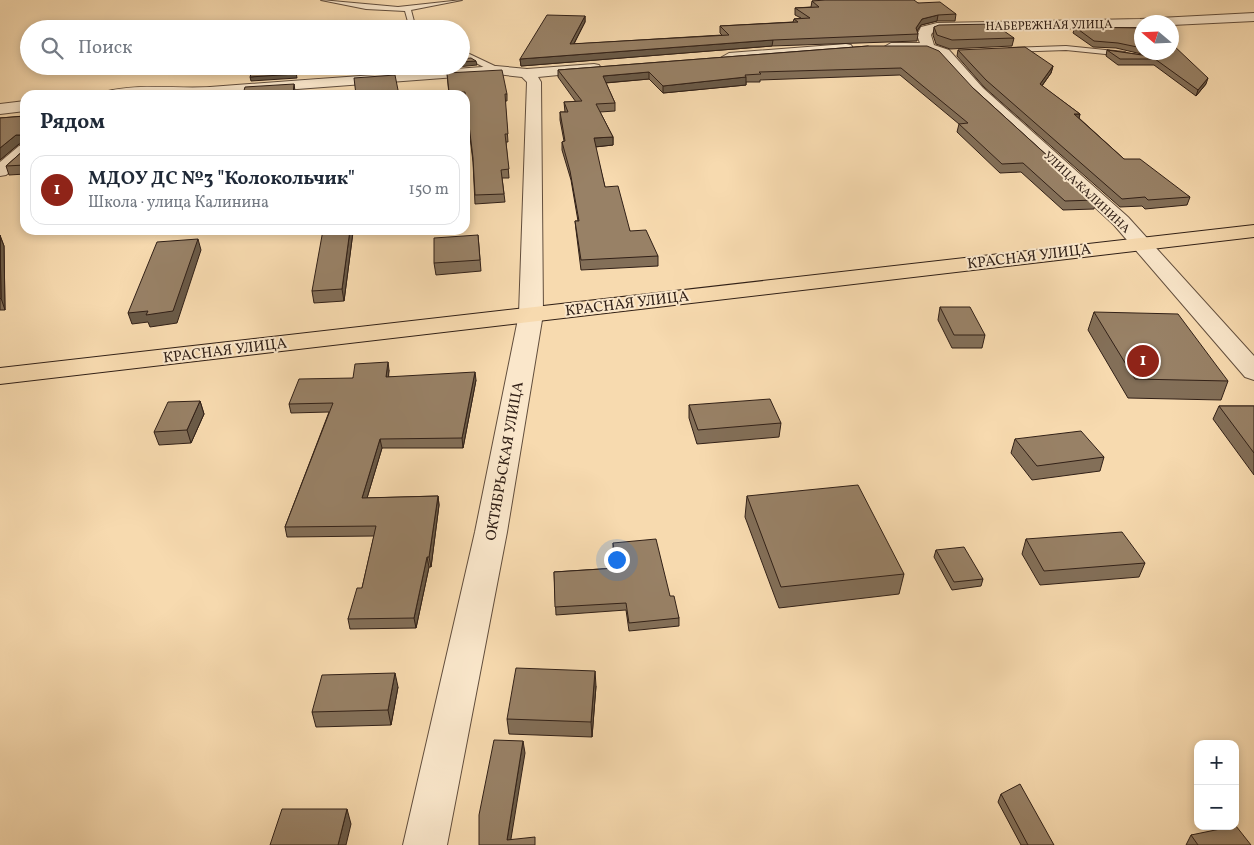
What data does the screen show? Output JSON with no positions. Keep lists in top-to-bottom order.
{
  "streets": {
    "main road": ["КРАСНАЯ УЛИЦА"],
    "street": ["НАБЕРЕЖНАЯ УЛИЦА", "УЛИЦА КАЛИНИНА", "ОКТЯБРЬСКАЯ УЛИЦА"]
  },
  "crossings": [
    ["НАБЕРЕЖНАЯ УЛИЦА", "УЛИЦА КАЛИНИНА"],
    ["УЛИЦА КАЛИНИНА", "КРАСНАЯ УЛИЦА"],
    ["КРАСНАЯ УЛИЦА", "ОКТЯБРЬСКАЯ УЛИЦА"]
  ],
  "north": "left",
  "page": {
    "search": "Поиск",
    "heading": "Рядом",
    "list": [
      {
        "mark": "1",
        "name": "МДОУ ДС №3 \"Колокольчик\"",
        "note": "Школа · улица Калинина",
        "value": "150 m"
      }
    ],
    "pins": "1",
    "map_buttons": ["+", "−"]
  }
}
